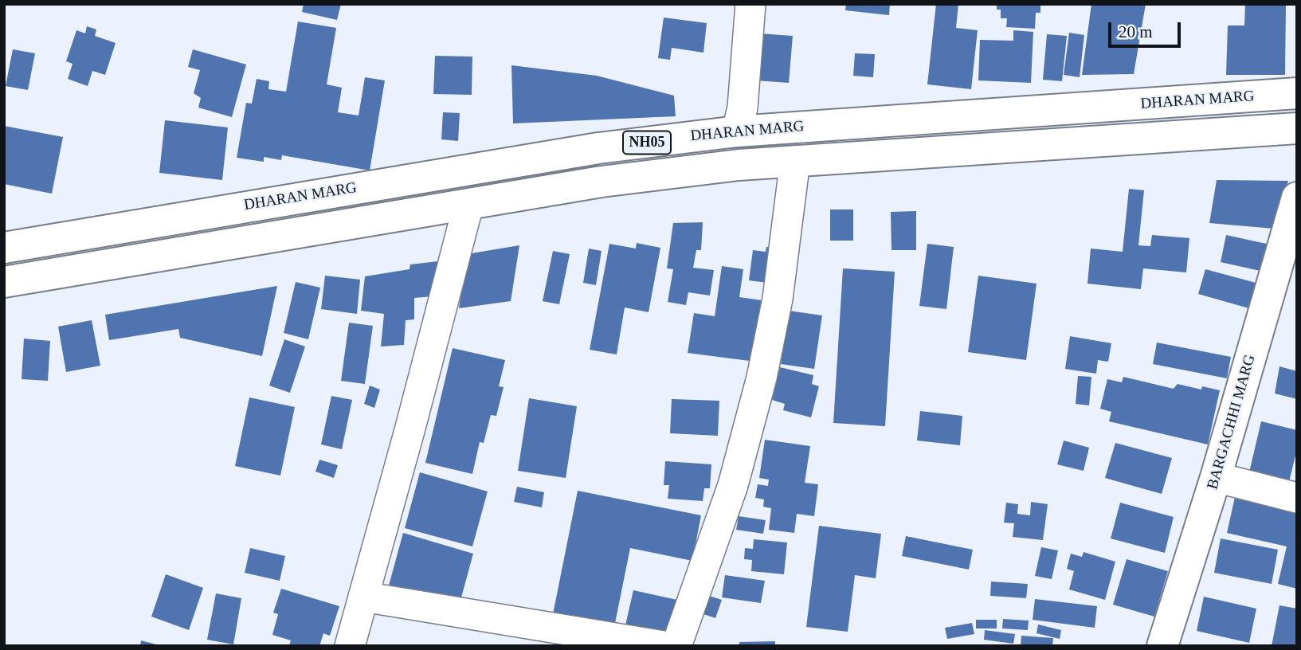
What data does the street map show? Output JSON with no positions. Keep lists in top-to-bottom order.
{
  "streets": {
    "main road": ["DHARAN MARG", "NH05", "BARGACHHI MARG"]
  },
  "scale_bar": "20 m"
}
